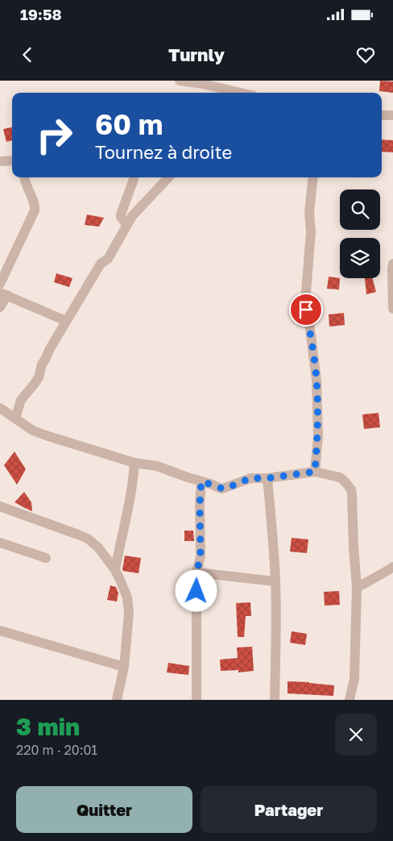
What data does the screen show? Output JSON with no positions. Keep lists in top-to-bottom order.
{
  "page": {
    "status": "19:58",
    "header": "Turnly",
    "turn": ["60 m", "Tournez à droite"],
    "heading": ["3 min", "220 m · 20:01"],
    "buttons": ["Quitter", "Partager"]
  }
}
